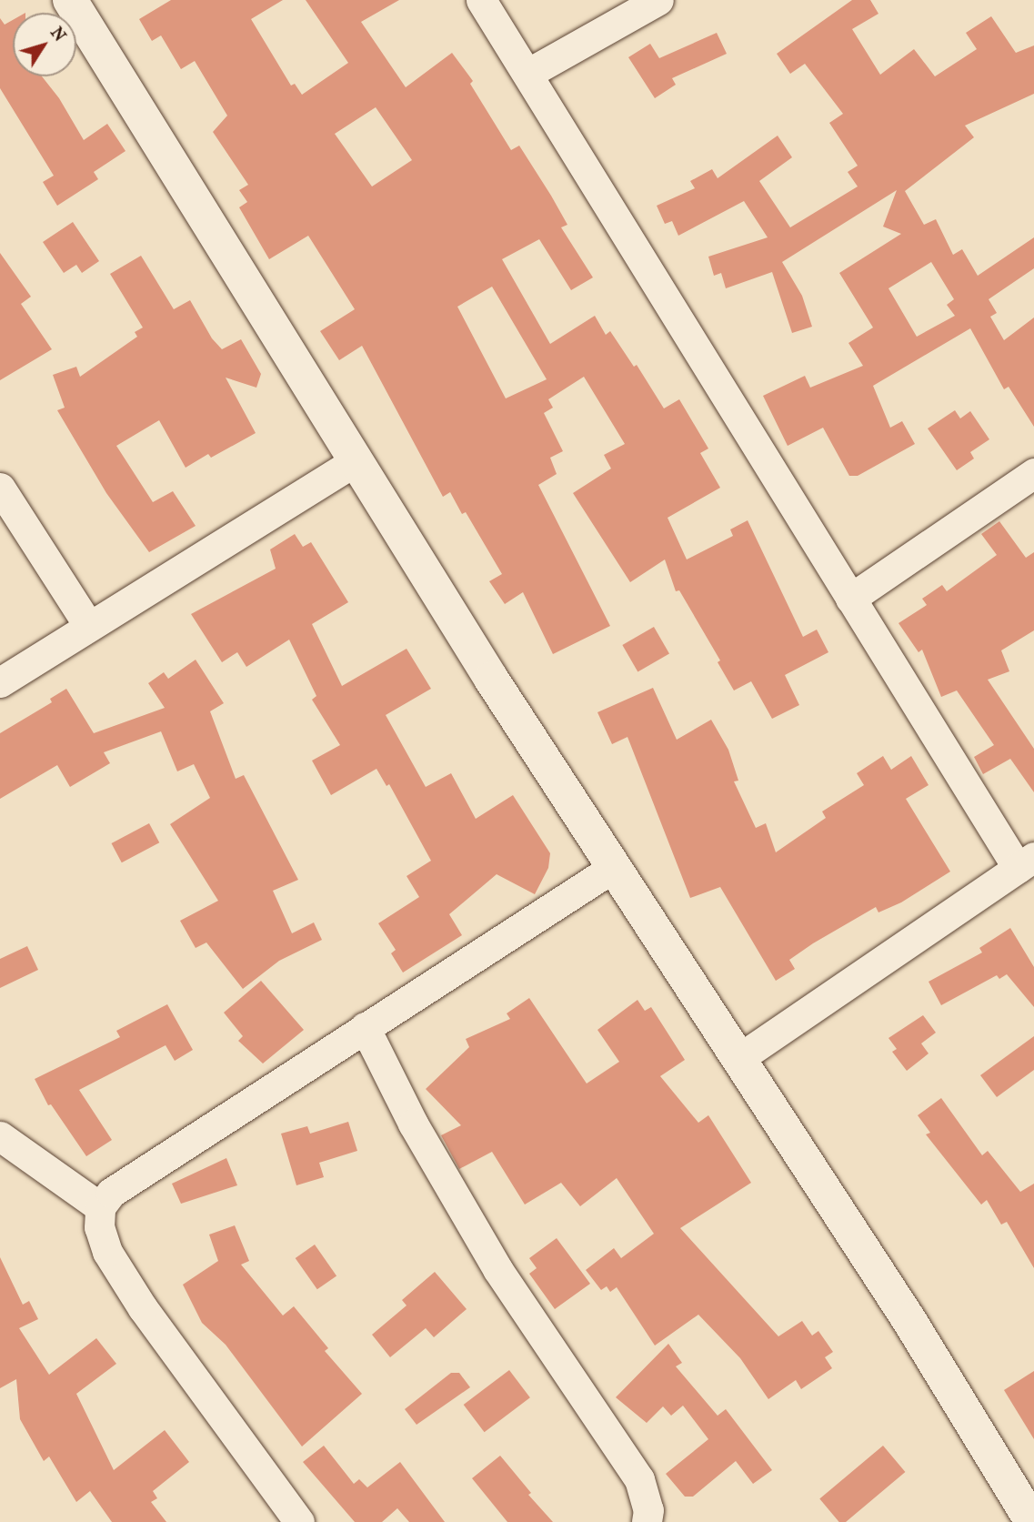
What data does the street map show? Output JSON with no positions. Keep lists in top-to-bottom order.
{
  "north": "top right"
}
